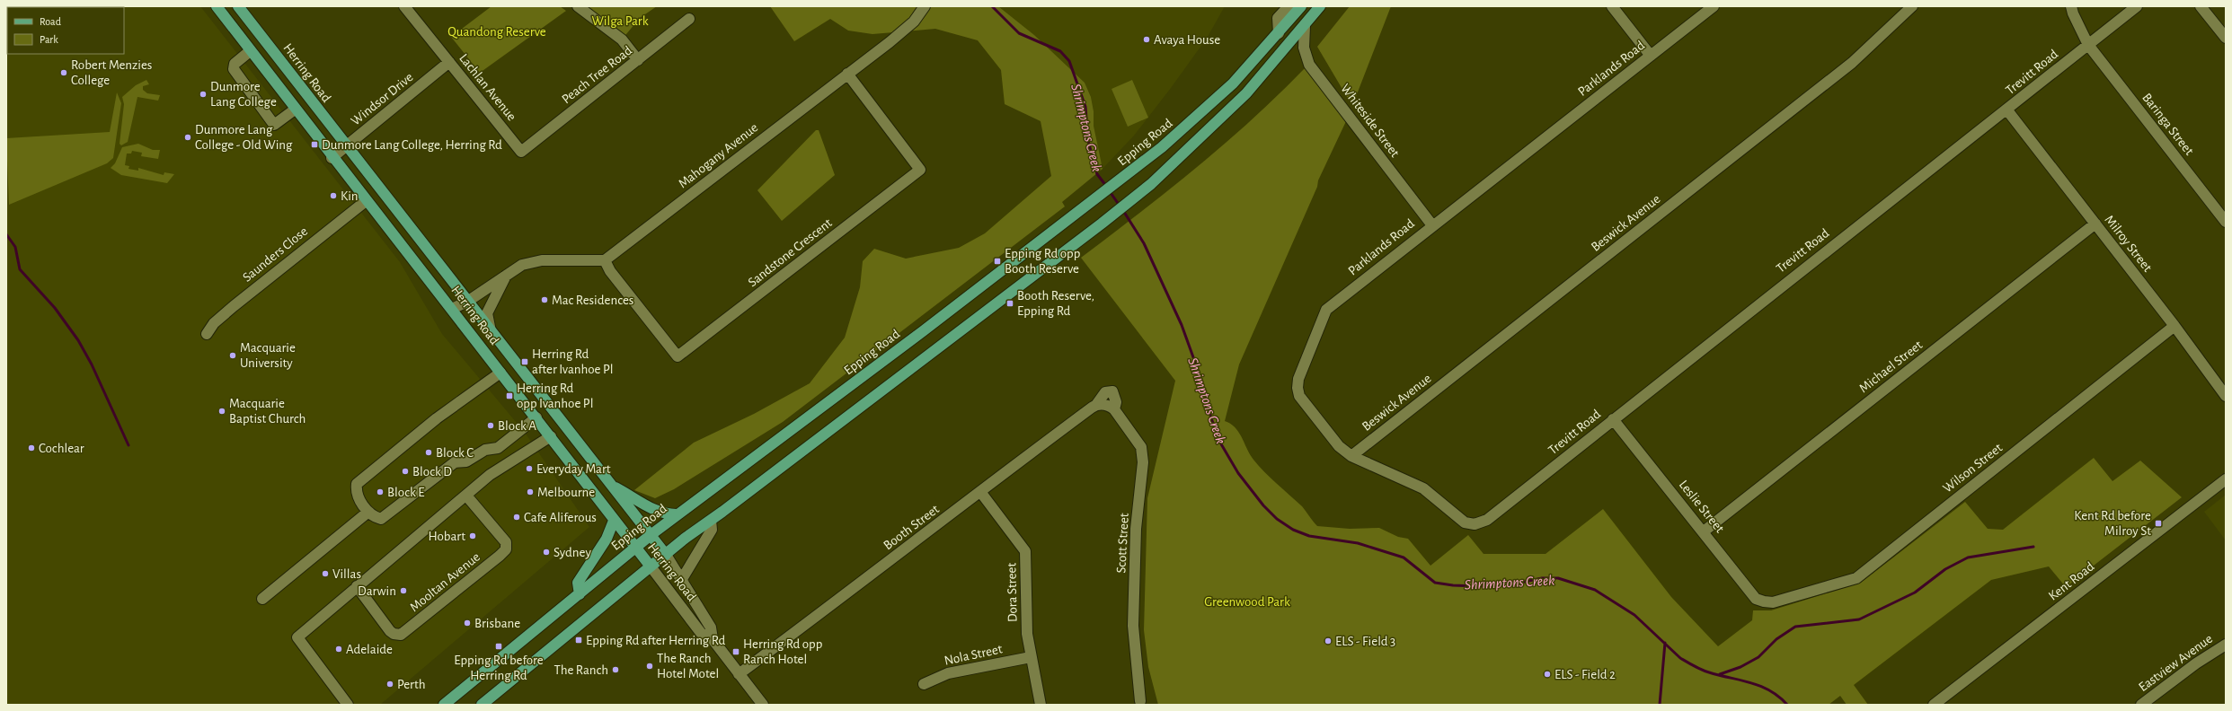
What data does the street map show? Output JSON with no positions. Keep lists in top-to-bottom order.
{
  "streets": {
    "main road": ["Herring Road", "Epping Road"],
    "street": [
      "Parklands Road",
      "Trevitt Road",
      "Peach Tree Road",
      "Lachlan Avenue",
      "Windsor Drive",
      "Whiteside Street",
      "Baringa Street",
      "Mahogany Avenue",
      "Beswick Avenue",
      "Milroy Street",
      "Sandstone Crescent",
      "Saunders Close",
      "Michael Street",
      "Wilson Street",
      "Leslie Street",
      "Booth Street",
      "Scott Street",
      "Kent Road",
      "Mooltan Avenue",
      "Dora Street",
      "Nola Street",
      "Eastview Avenue"
    ]
  },
  "crossings": [
    ["Parklands Road", "Trevitt Road"],
    ["Parklands Road", "Whiteside Street"],
    ["Parklands Road", "Beswick Avenue"],
    ["Trevitt Road", "Baringa Street"],
    ["Trevitt Road", "Milroy Street"],
    ["Trevitt Road", "Leslie Street"],
    ["Herring Road", "Windsor Drive"],
    ["Herring Road", "Epping Road"],
    ["Herring Road", "Saunders Close"],
    ["Herring Road", "Booth Street"],
    ["Peach Tree Road", "Lachlan Avenue"],
    ["Lachlan Avenue", "Windsor Drive"],
    ["Mahogany Avenue", "Sandstone Crescent"],
    ["Milroy Street", "Michael Street"],
    ["Milroy Street", "Wilson Street"],
    ["Michael Street", "Leslie Street"],
    ["Wilson Street", "Leslie Street"],
    ["Booth Street", "Scott Street"],
    ["Booth Street", "Dora Street"],
    ["Dora Street", "Nola Street"]
  ],
  "water": ["Shrimptons Creek"],
  "parks": ["Wilga Park", "Quandong Reserve", "Greenwood Park"],
  "places": {
    "other": [
      "Avaya House",
      "Robert Menzies College",
      "Dunmore Lang College",
      "Dunmore Lang College - Old Wing",
      "Kin",
      "Mac Residences",
      "Macquarie University",
      "Macquarie Baptist Church",
      "Block A",
      "Cochlear",
      "Block C",
      "Everyday Mart",
      "Block D",
      "Block E",
      "Melbourne",
      "Cafe Aliferous",
      "Hobart",
      "Sydney",
      "Villas",
      "Darwin",
      "Brisbane",
      "ELS - Field 3",
      "Adelaide",
      "The Ranch Hotel Motel",
      "The Ranch",
      "ELS - Field 2",
      "Perth"
    ],
    "transit": [
      "Dunmore Lang College, Herring Rd",
      "Epping Rd opp Booth Reserve",
      "Booth Reserve, Epping Rd",
      "Herring Rd after Ivanhoe Pl",
      "Herring Rd opp Ivanhoe Pl",
      "Kent Rd before Milroy St",
      "Epping Rd after Herring Rd",
      "Epping Rd before Herring Rd",
      "Herring Rd opp Ranch Hotel"
    ]
  },
  "legend": ["Road", "Park"]
}
